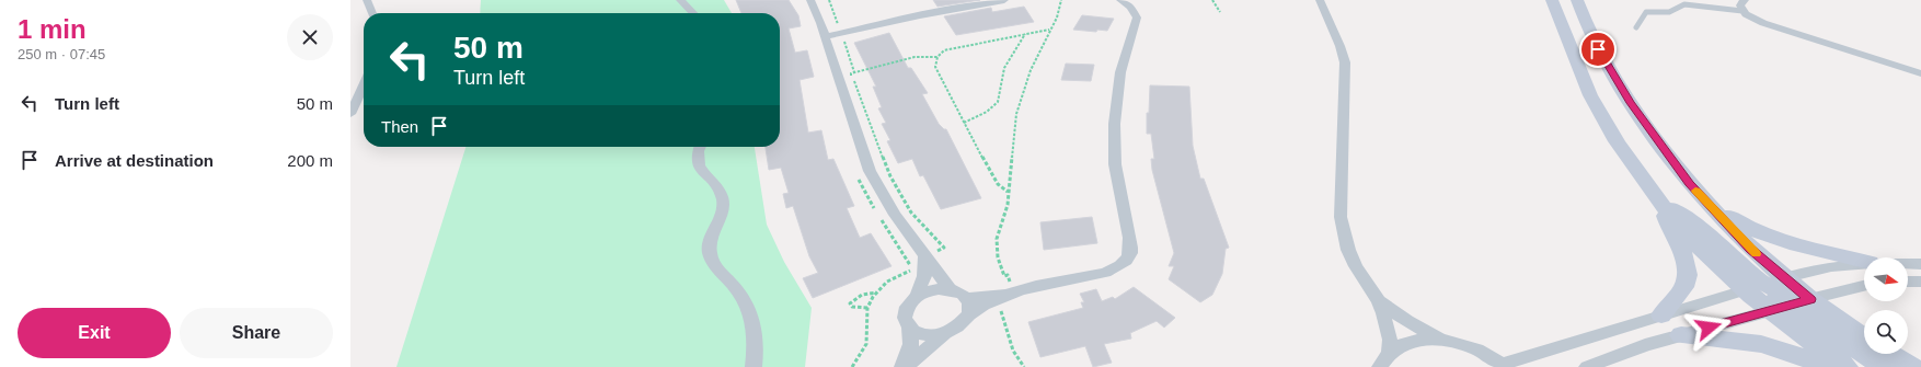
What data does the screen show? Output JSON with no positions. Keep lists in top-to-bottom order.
{
  "north": "right",
  "page": {
    "heading": ["1 min", "250 m · 07:45"],
    "turn": ["50 m", "Turn left"],
    "list": [
      {
        "name": "Turn left",
        "value": "50 m"
      },
      {
        "name": "Arrive at destination",
        "value": "200 m"
      }
    ],
    "then": "Then",
    "buttons": ["Exit", "Share"]
  }
}
